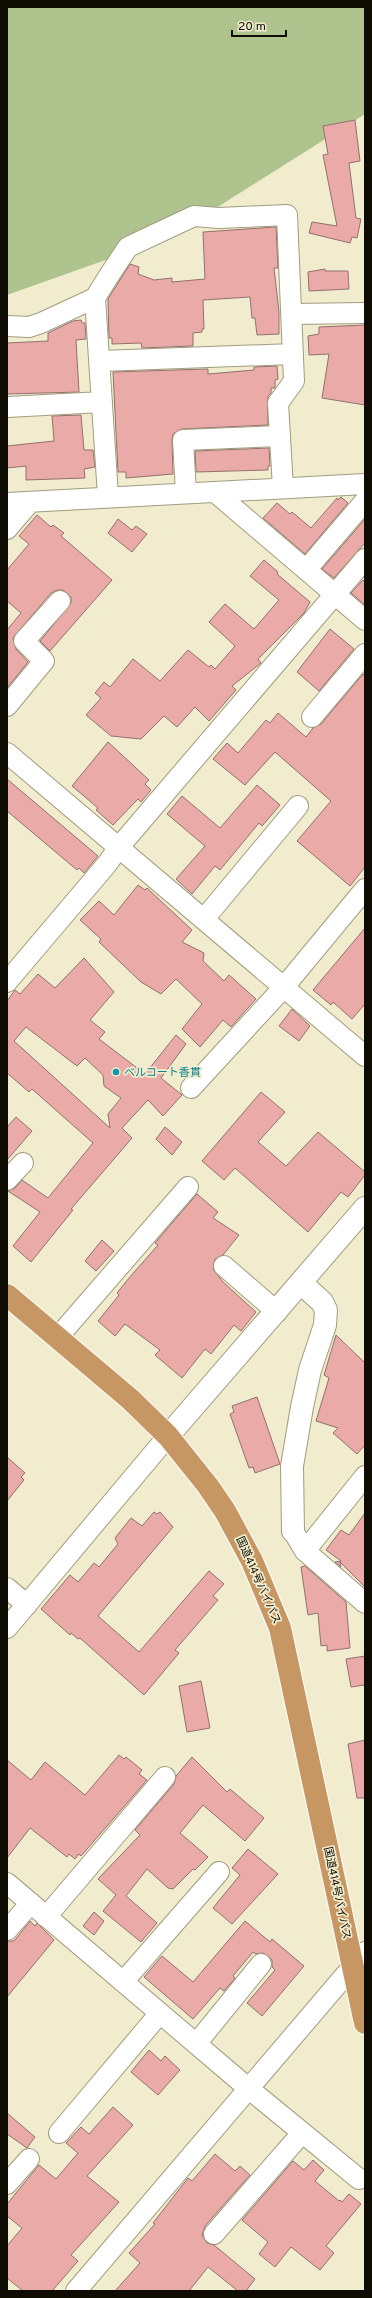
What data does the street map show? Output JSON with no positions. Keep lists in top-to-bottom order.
{
  "streets": {
    "highway": ["国道414号バイパス"]
  },
  "places": ["ベルコート香貫"],
  "scale_bar": "20 m"
}
